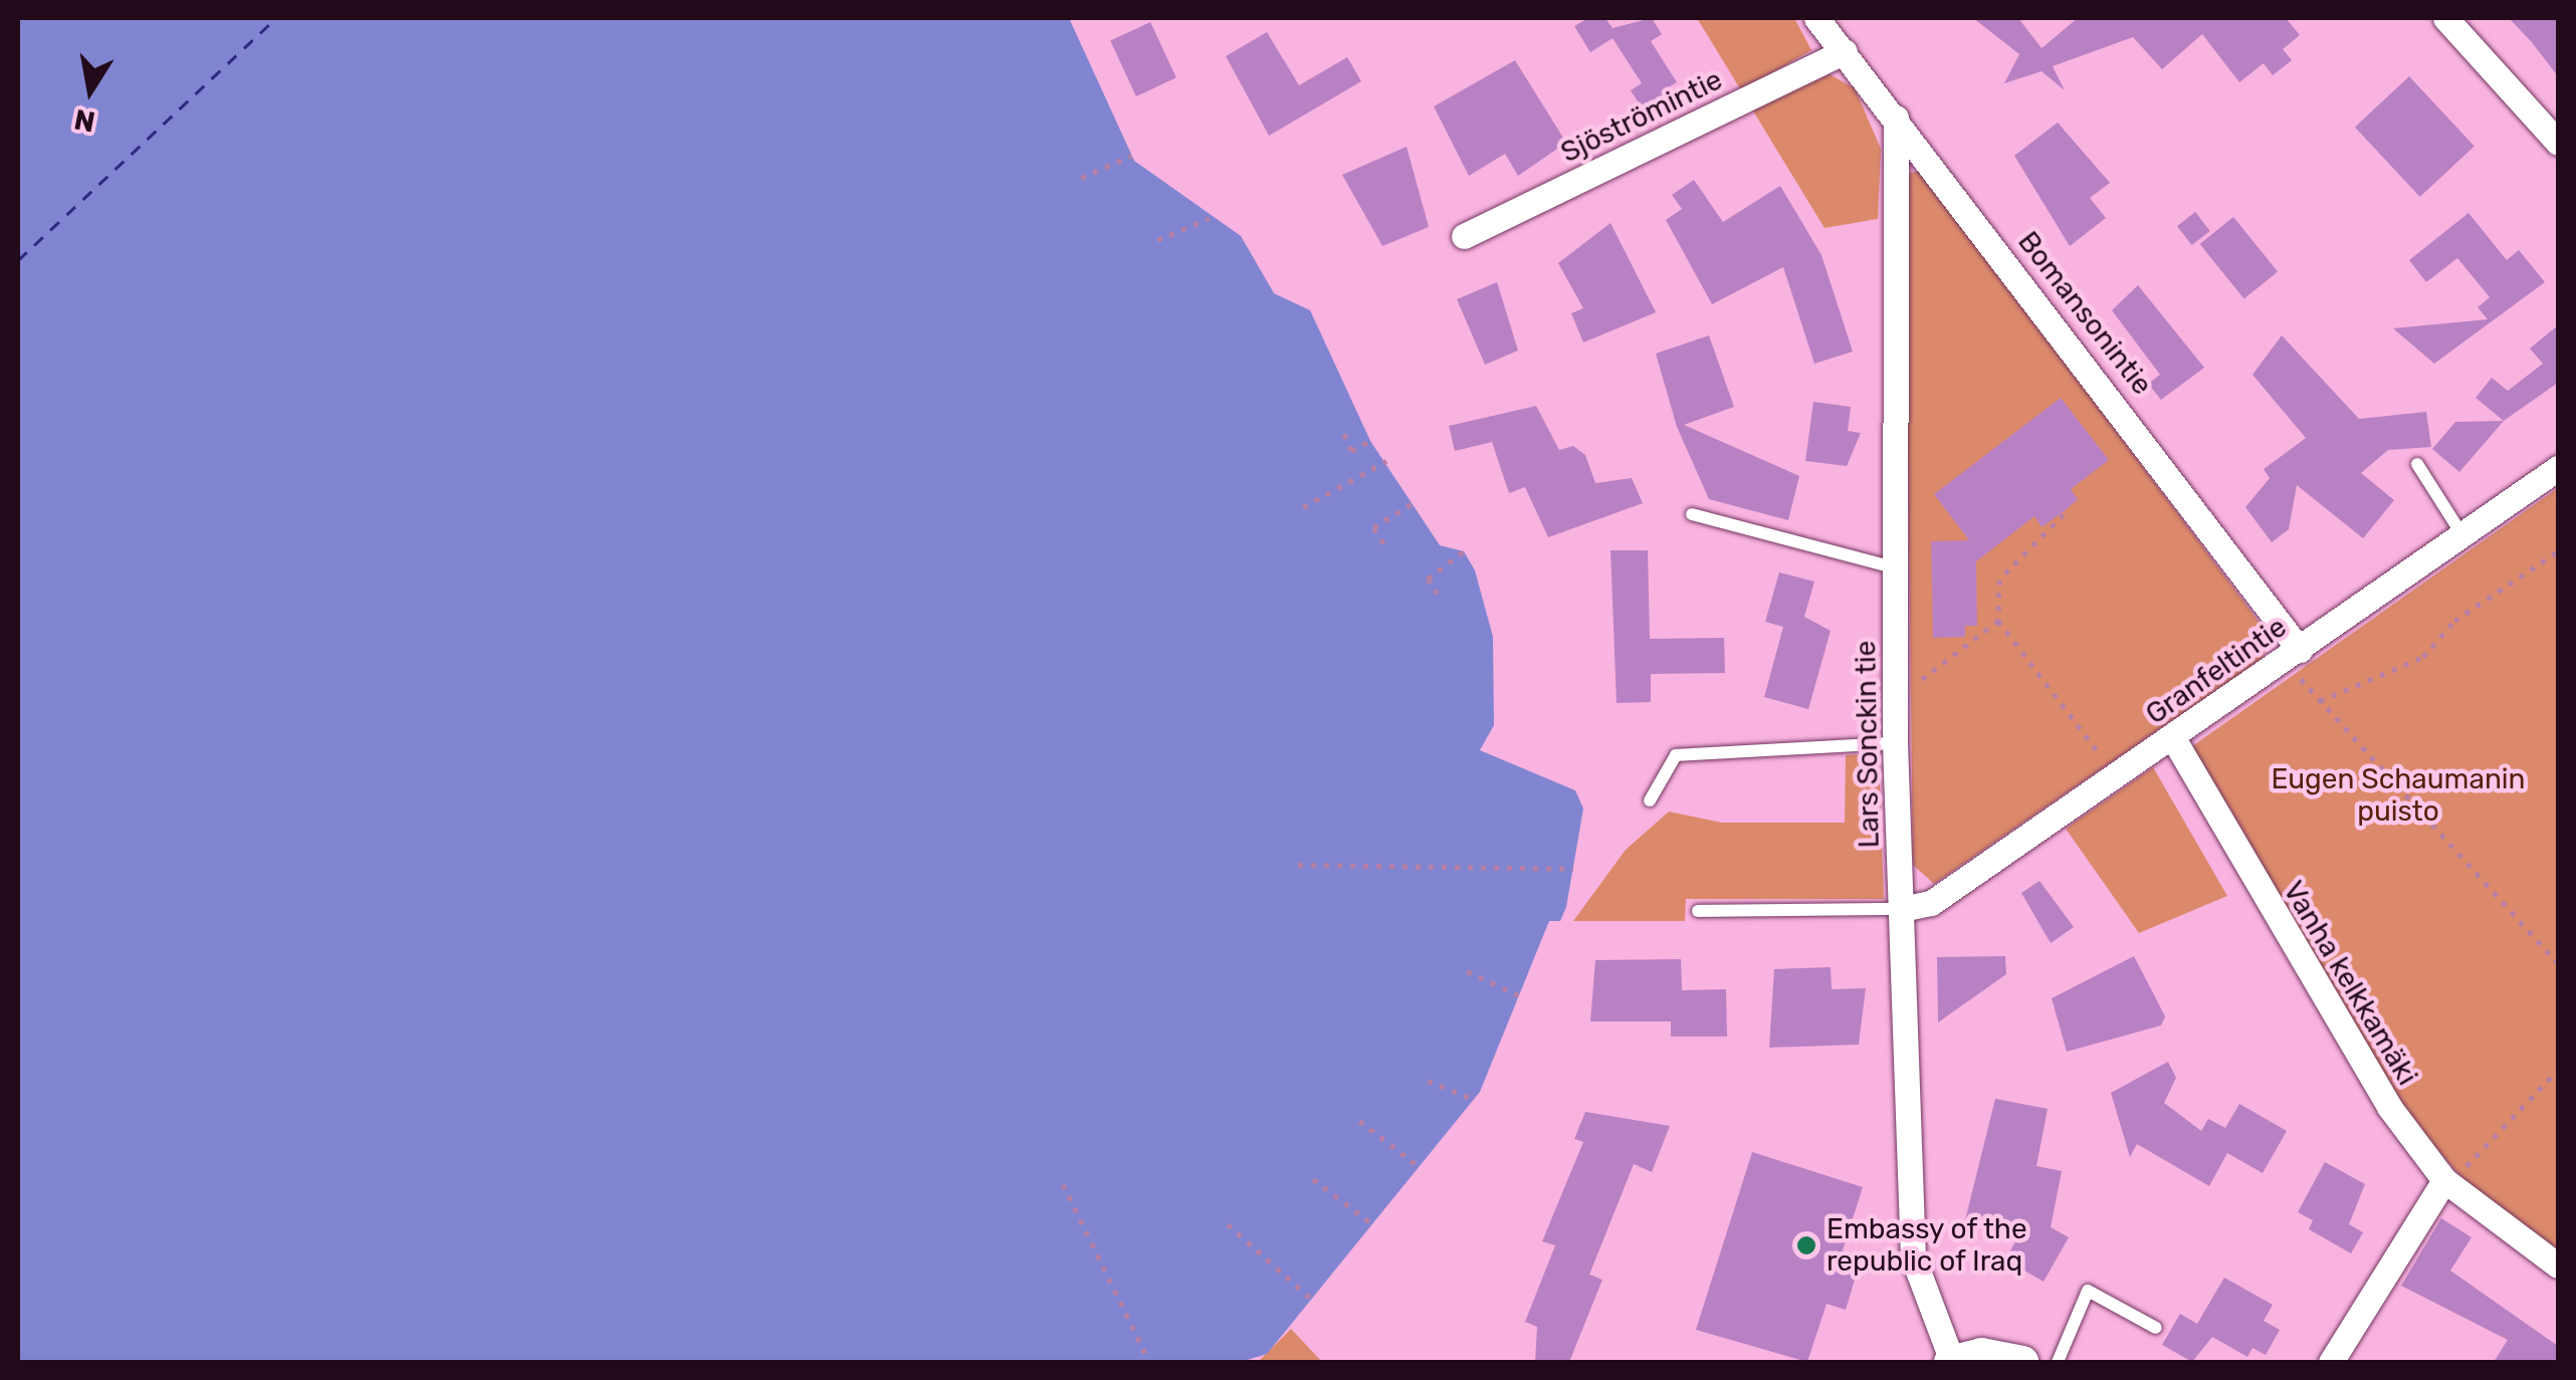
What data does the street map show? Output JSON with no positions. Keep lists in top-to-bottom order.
{
  "streets": {
    "street": [
      "Sjöströmintie",
      "Bomansonintie",
      "Granfeltintie",
      "Lars Sonckin tie",
      "Vanha kelkkamäki"
    ]
  },
  "crossings": [
    ["Sjöströmintie", "Bomansonintie"],
    ["Bomansonintie", "Granfeltintie"],
    ["Bomansonintie", "Lars Sonckin tie"],
    ["Granfeltintie", "Lars Sonckin tie"],
    ["Granfeltintie", "Vanha kelkkamäki"]
  ],
  "parks": ["Eugen Schaumanin puisto"],
  "places": ["Embassy of the republic of Iraq"],
  "north": "bottom"
}
